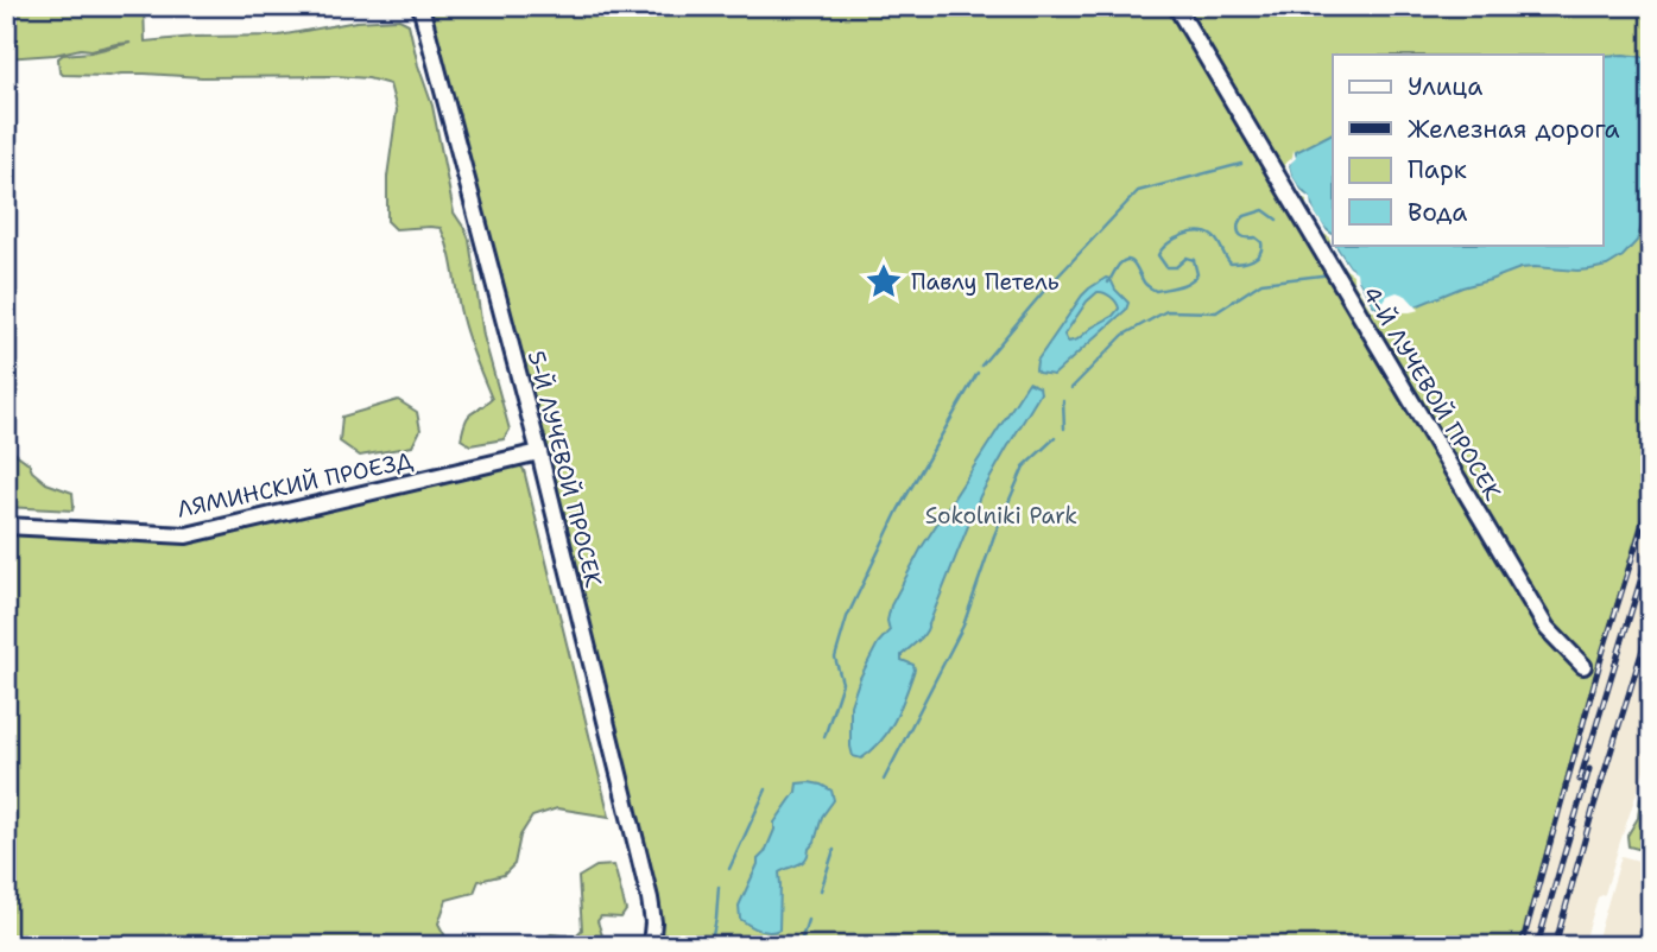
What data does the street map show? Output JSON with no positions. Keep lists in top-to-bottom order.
{
  "streets": {
    "street": ["4-Й ЛУЧЕВОЙ ПРОСЕК", "5-Й ЛУЧЕВОЙ ПРОСЕК", "ЛЯМИНСКИЙ ПРОЕЗД"]
  },
  "crossings": [
    ["5-Й ЛУЧЕВОЙ ПРОСЕК", "ЛЯМИНСКИЙ ПРОЕЗД"]
  ],
  "parks": ["Sokolniki Park"],
  "places": {
    "place": ["Павлу Петель"]
  },
  "legend": [
    "Улица",
    "Железная дорога",
    "Парк",
    "Вода"
  ]
}
